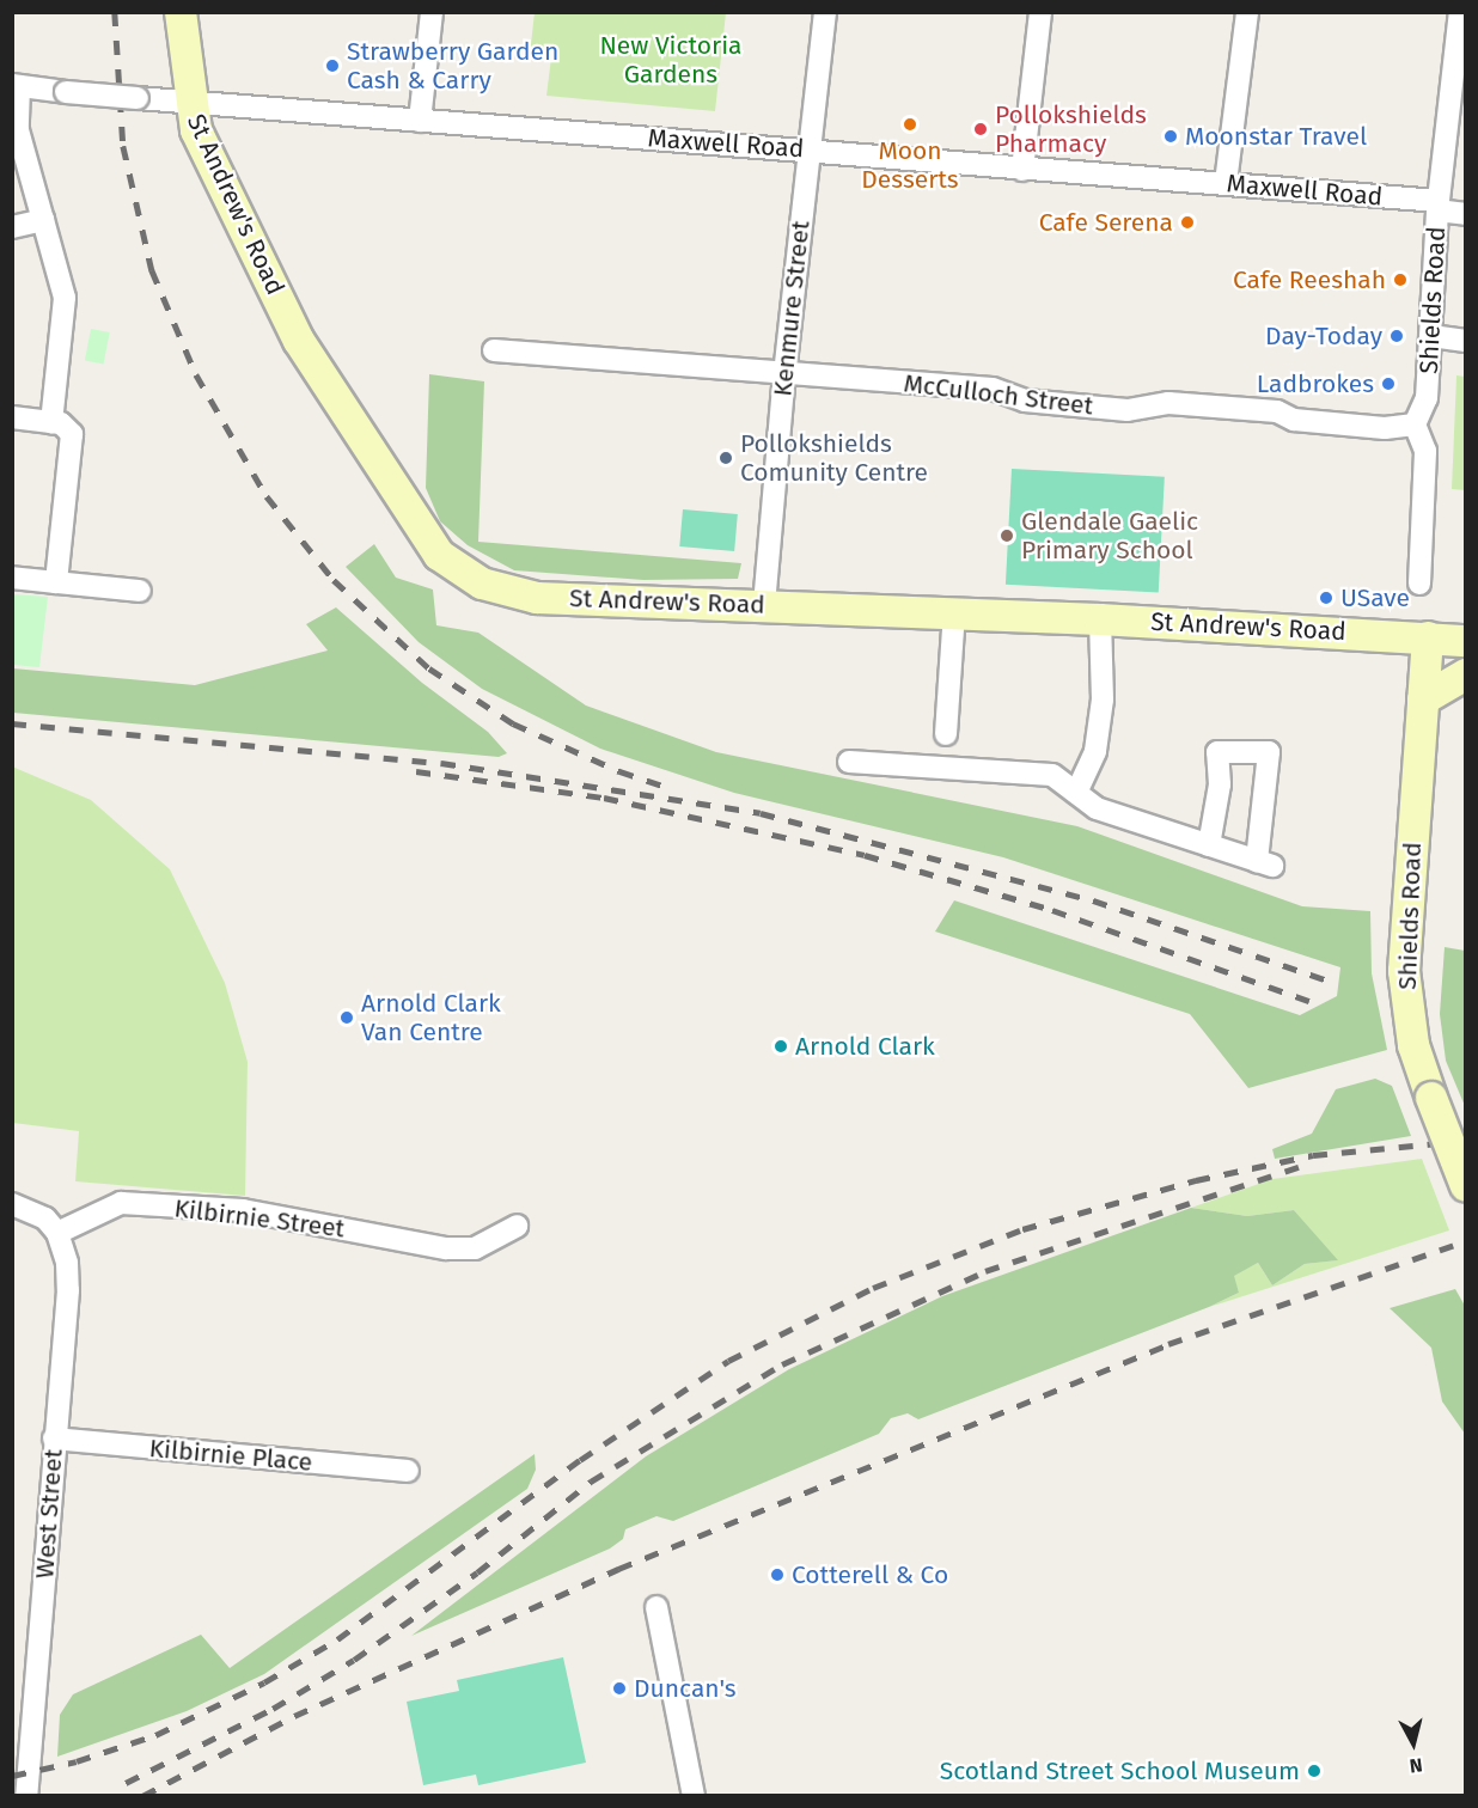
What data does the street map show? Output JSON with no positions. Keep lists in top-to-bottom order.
{
  "streets": {
    "street": [
      "Maxwell Road",
      "St Andrew's Road",
      "Shields Road",
      "Kenmure Street",
      "McCulloch Street",
      "Kilbirnie Street",
      "Kilbirnie Place",
      "West Street"
    ]
  },
  "crossings": [
    ["Maxwell Road", "St Andrew's Road"],
    ["Maxwell Road", "Shields Road"],
    ["Maxwell Road", "Kenmure Street"],
    ["St Andrew's Road", "Shields Road"],
    ["St Andrew's Road", "Kenmure Street"],
    ["Shields Road", "McCulloch Street"],
    ["Kenmure Street", "McCulloch Street"],
    ["Kilbirnie Street", "West Street"],
    ["Kilbirnie Place", "West Street"]
  ],
  "parks": ["New Victoria Gardens"],
  "places": [
    "Strawberry Garden Cash & Carry",
    "Moon Desserts",
    "Pollokshields Pharmacy",
    "Moonstar Travel",
    "Cafe Serena",
    "Cafe Reeshah",
    "Day-Today",
    "Ladbrokes",
    "Pollokshields Comunity Centre",
    "Glendale Gaelic Primary School",
    "USave",
    "Arnold Clark Van Centre",
    "Arnold Clark",
    "Cotterell & Co",
    "Duncan's",
    "Scotland Street School Museum"
  ],
  "north": "bottom"
}
